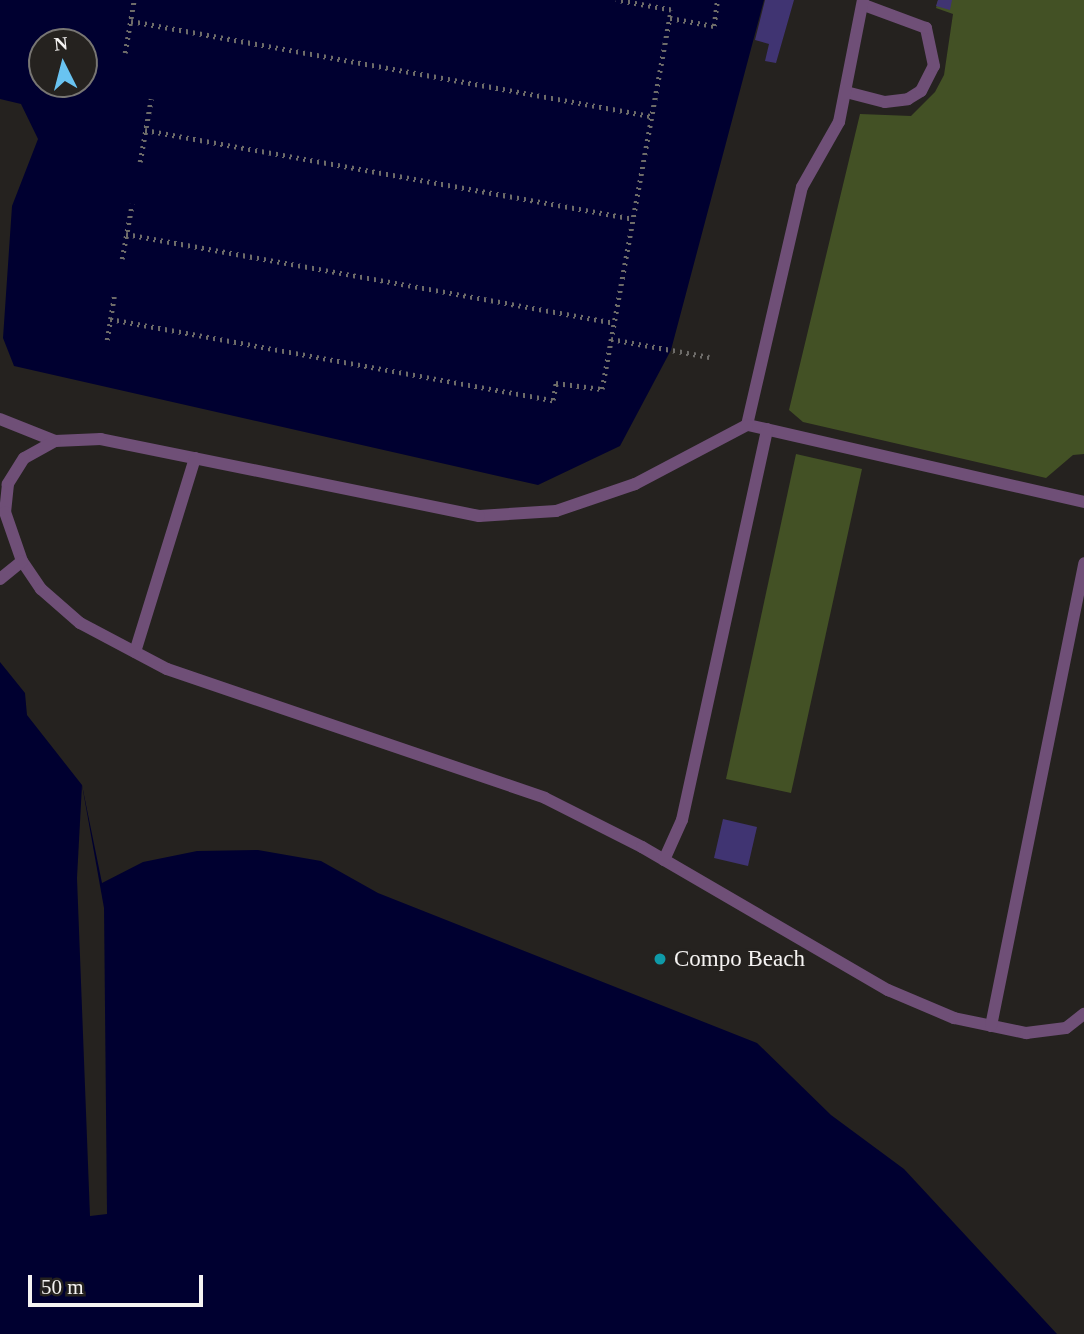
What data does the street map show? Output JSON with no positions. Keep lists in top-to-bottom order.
{
  "places": ["Compo Beach"],
  "scale_bar": "50 m",
  "north": "top"
}
